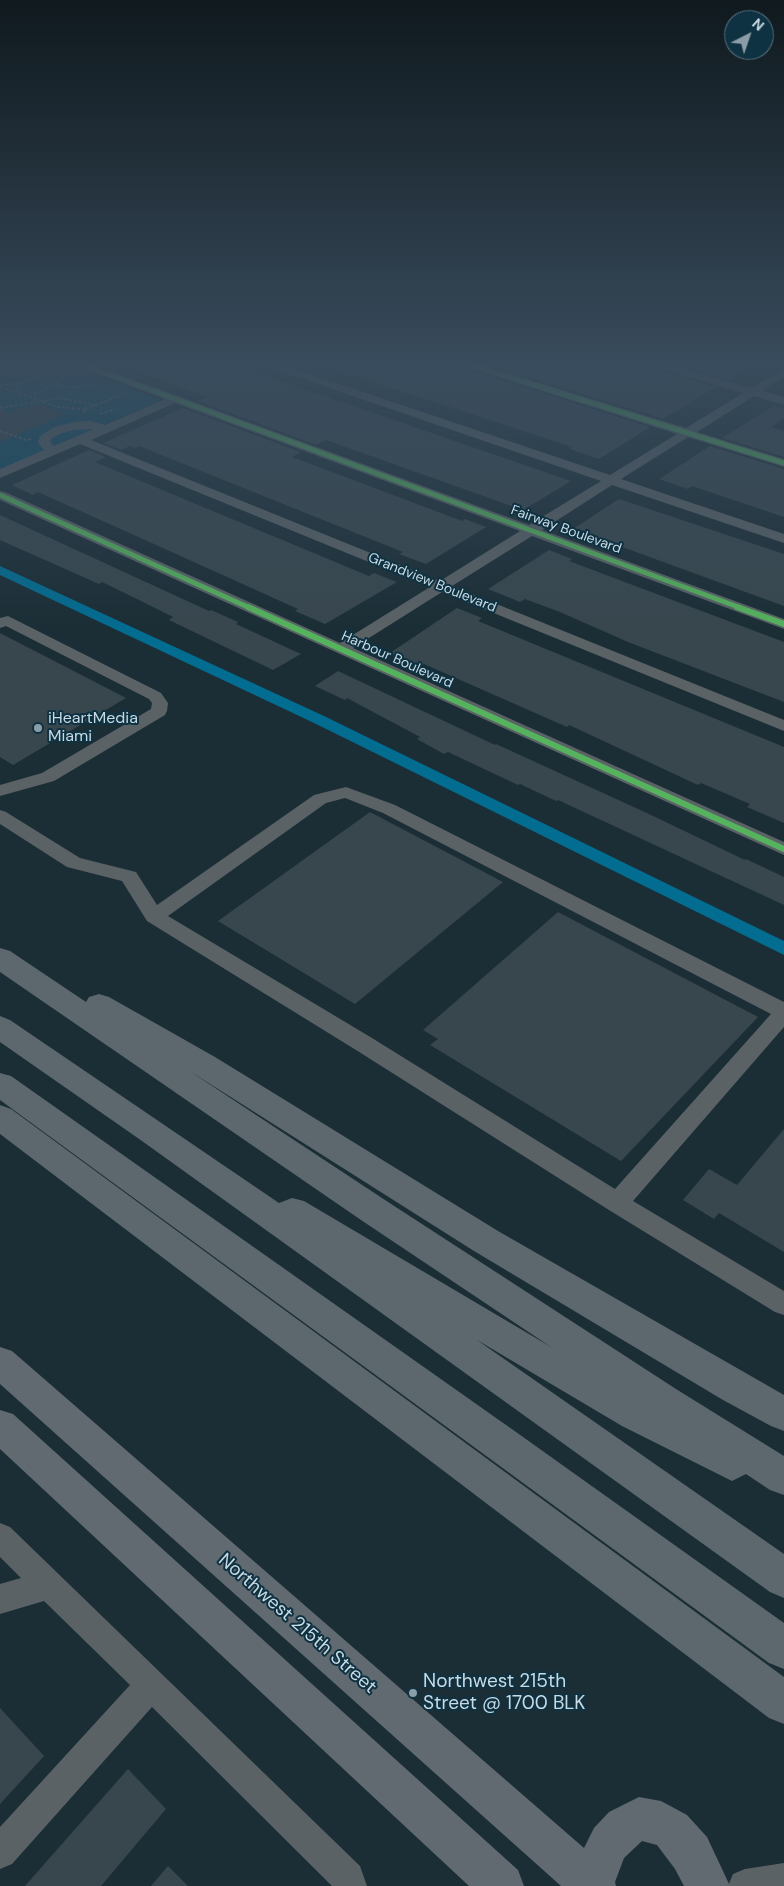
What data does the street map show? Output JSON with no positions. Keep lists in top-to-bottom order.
{
  "streets": {
    "main road": ["Northwest 215th Street"],
    "street": ["Fairway Boulevard", "Grandview Boulevard", "Harbour Boulevard"]
  },
  "places": ["iHeartMedia Miami", "Northwest 215th Street @ 1700 BLK"],
  "north": "top right"
}
